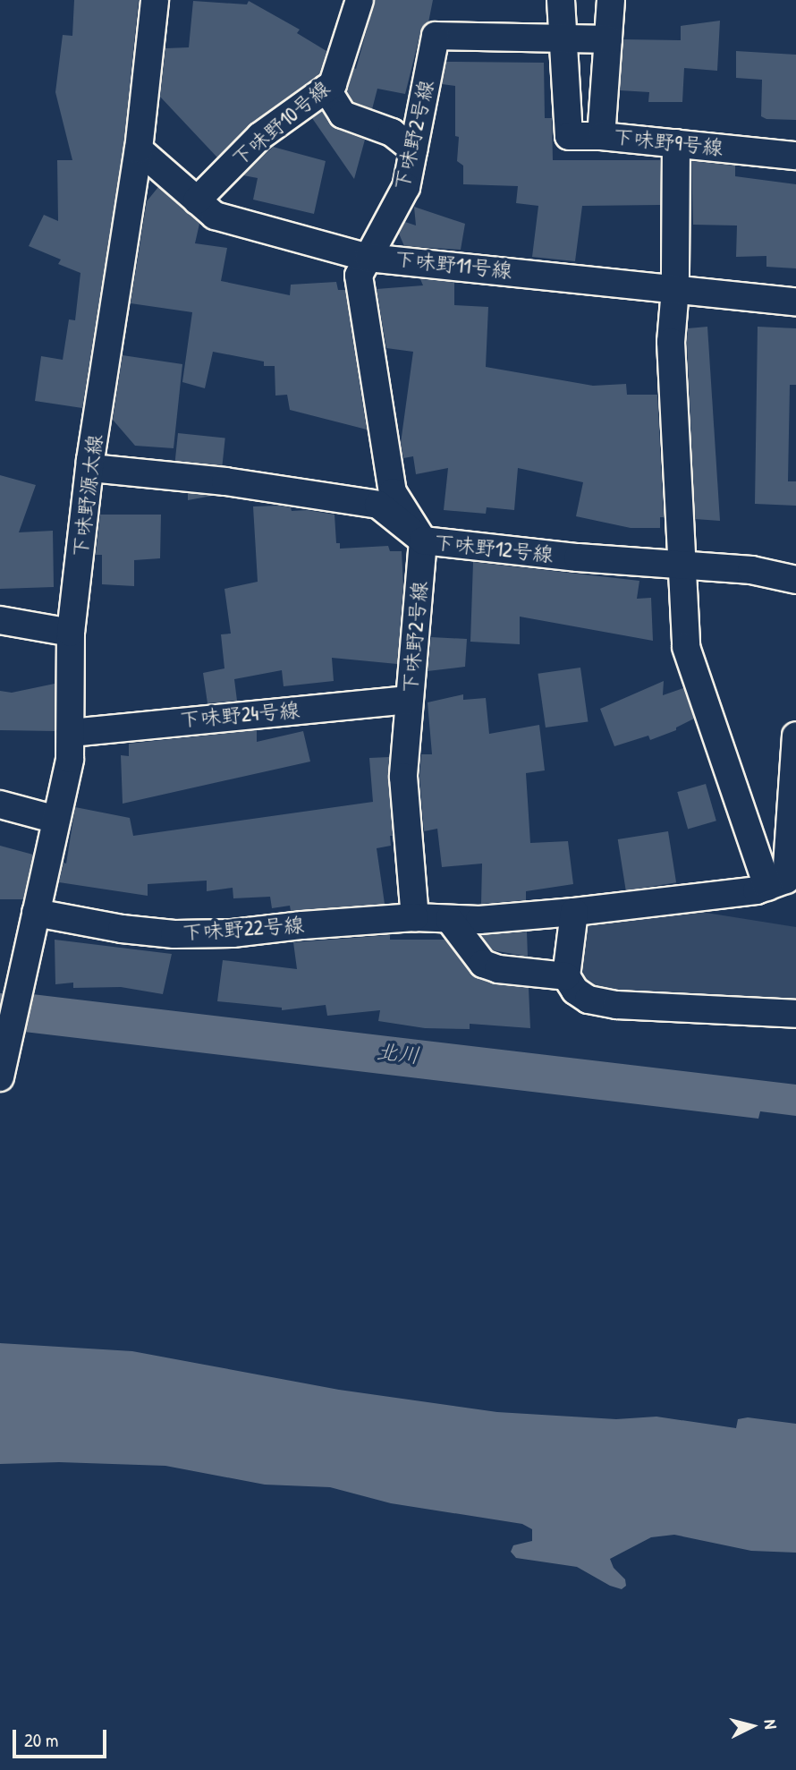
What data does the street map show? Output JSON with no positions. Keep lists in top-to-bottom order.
{
  "streets": {
    "street": [
      "下味野10号線",
      "下味野2号線",
      "下味野9号線",
      "下味野11号線",
      "下味野源太線",
      "下味野12号線",
      "下味野24号線",
      "下味野22号線"
    ]
  },
  "crossings": [
    ["下味野10号線", "下味野11号線"],
    ["下味野2号線", "下味野9号線"],
    ["下味野2号線", "下味野11号線"],
    ["下味野2号線", "下味野12号線"],
    ["下味野2号線", "下味野24号線"],
    ["下味野2号線", "下味野22号線"],
    ["下味野11号線", "下味野源太線"],
    ["下味野源太線", "下味野12号線"],
    ["下味野源太線", "下味野24号線"],
    ["下味野源太線", "下味野22号線"]
  ],
  "water": ["北川"],
  "scale_bar": "20 m",
  "north": "right"
}
